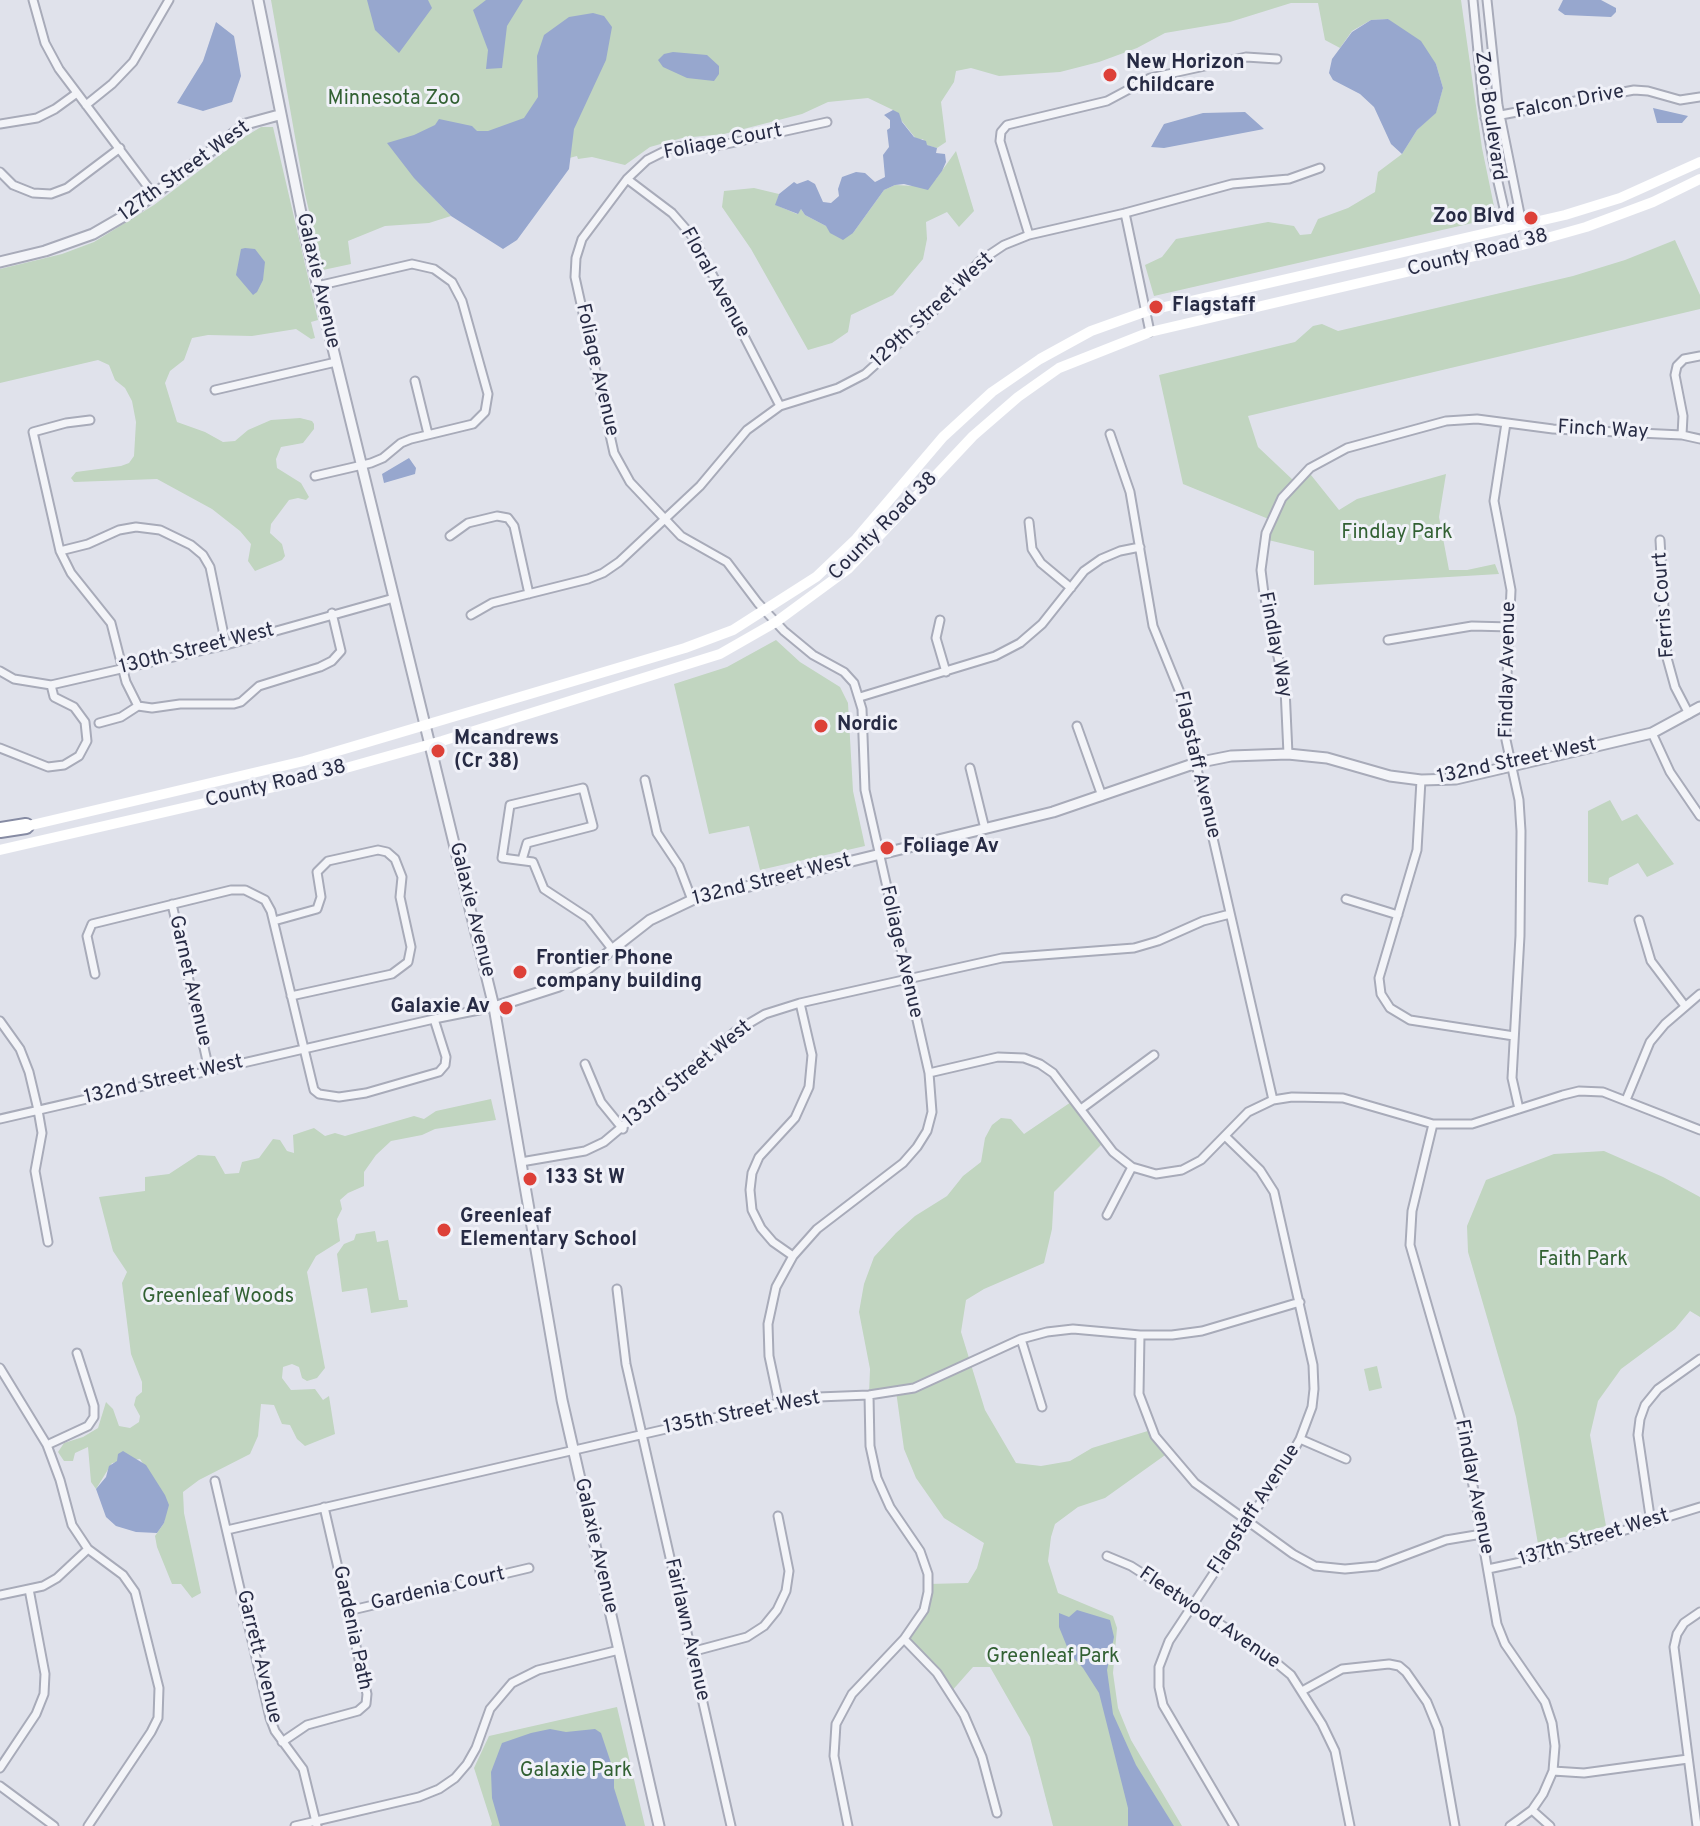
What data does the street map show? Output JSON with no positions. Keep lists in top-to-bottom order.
{
  "streets": {
    "main road": ["County Road 38"],
    "street": [
      "Falcon Drive",
      "Zoo Boulevard",
      "Foliage Court",
      "127th Street West",
      "Galaxie Avenue",
      "Floral Avenue",
      "129th Street West",
      "Foliage Avenue",
      "Finch Way",
      "Ferris Court",
      "Findlay Way",
      "130th Street West",
      "Findlay Avenue",
      "132nd Street West",
      "Flagstaff Avenue",
      "Garnet Avenue",
      "133rd Street West",
      "135th Street West",
      "137th Street West",
      "Gardenia Court",
      "Fleetwood Avenue",
      "Gardenia Path",
      "Fairlawn Avenue",
      "Garrett Avenue"
    ]
  },
  "crossings": [
    ["Falcon Drive", "Zoo Boulevard"],
    ["Zoo Boulevard", "County Road 38"],
    ["Foliage Court", "Floral Avenue"],
    ["Foliage Court", "Foliage Avenue"],
    ["127th Street West", "Galaxie Avenue"],
    ["County Road 38", "Galaxie Avenue"],
    ["County Road 38", "Foliage Avenue"],
    ["Galaxie Avenue", "130th Street West"],
    ["Galaxie Avenue", "132nd Street West"],
    ["Galaxie Avenue", "133rd Street West"],
    ["Galaxie Avenue", "135th Street West"],
    ["Floral Avenue", "129th Street West"],
    ["Floral Avenue", "Foliage Avenue"],
    ["129th Street West", "Foliage Avenue"],
    ["Foliage Avenue", "132nd Street West"],
    ["Foliage Avenue", "133rd Street West"],
    ["Foliage Avenue", "135th Street West"],
    ["Finch Way", "Findlay Way"],
    ["Finch Way", "Findlay Avenue"],
    ["Ferris Court", "132nd Street West"],
    ["Findlay Way", "Findlay Avenue"],
    ["Findlay Way", "132nd Street West"],
    ["Findlay Avenue", "132nd Street West"],
    ["Findlay Avenue", "137th Street West"],
    ["132nd Street West", "Flagstaff Avenue"],
    ["132nd Street West", "Garnet Avenue"],
    ["Flagstaff Avenue", "133rd Street West"],
    ["Flagstaff Avenue", "135th Street West"],
    ["Flagstaff Avenue", "Fleetwood Avenue"],
    ["135th Street West", "Gardenia Path"],
    ["135th Street West", "Fairlawn Avenue"],
    ["135th Street West", "Garrett Avenue"],
    ["Gardenia Court", "Gardenia Path"],
    ["Gardenia Path", "Garrett Avenue"]
  ],
  "parks": [
    "Minnesota Zoo",
    "Findlay Park",
    "Faith Park",
    "Greenleaf Woods",
    "Greenleaf Park",
    "Galaxie Park"
  ],
  "places": [
    "New Horizon Childcare",
    "Zoo Blvd",
    "Flagstaff",
    "Nordic",
    "Mcandrews (Cr 38)",
    "Foliage Av",
    "Frontier Phone company building",
    "Galaxie Av",
    "133 St W",
    "Greenleaf Elementary School"
  ]
}
